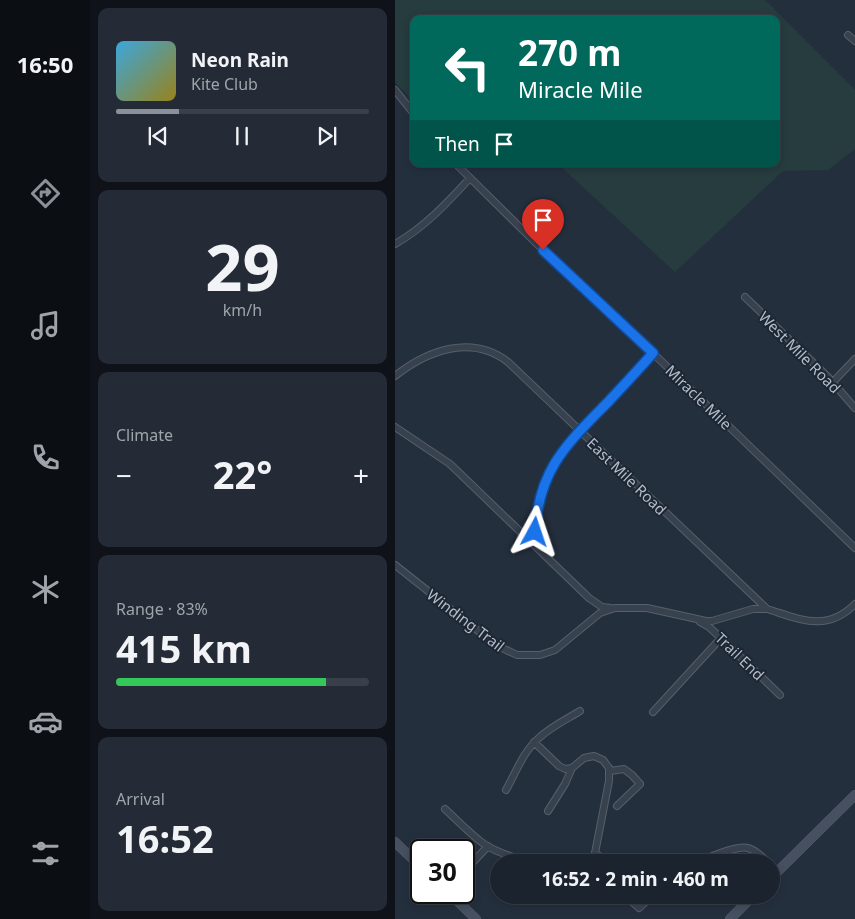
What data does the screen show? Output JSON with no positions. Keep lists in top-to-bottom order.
{
  "streets": {
    "street": [
      "West Mile Road",
      "Miracle Mile",
      "East Mile Road",
      "Winding Trail",
      "Trail End"
    ]
  },
  "crossings": [
    ["East Mile Road", "Winding Trail"],
    ["Winding Trail", "Trail End"]
  ],
  "page": {
    "tabs": "16:50",
    "turn": ["270 m", "Miracle Mile"],
    "song": ["Neon Rain", "Kite Club"],
    "then": "Then",
    "tile": [
      ["29", "km/h"],
      "Climate",
      ["Range · 83%", "415 km"],
      ["Arrival", "16:52"]
    ],
    "heat": ["−", "22°", "+"],
    "limit": "30",
    "trip": "16:52 · 2 min · 460 m"
  }
}
